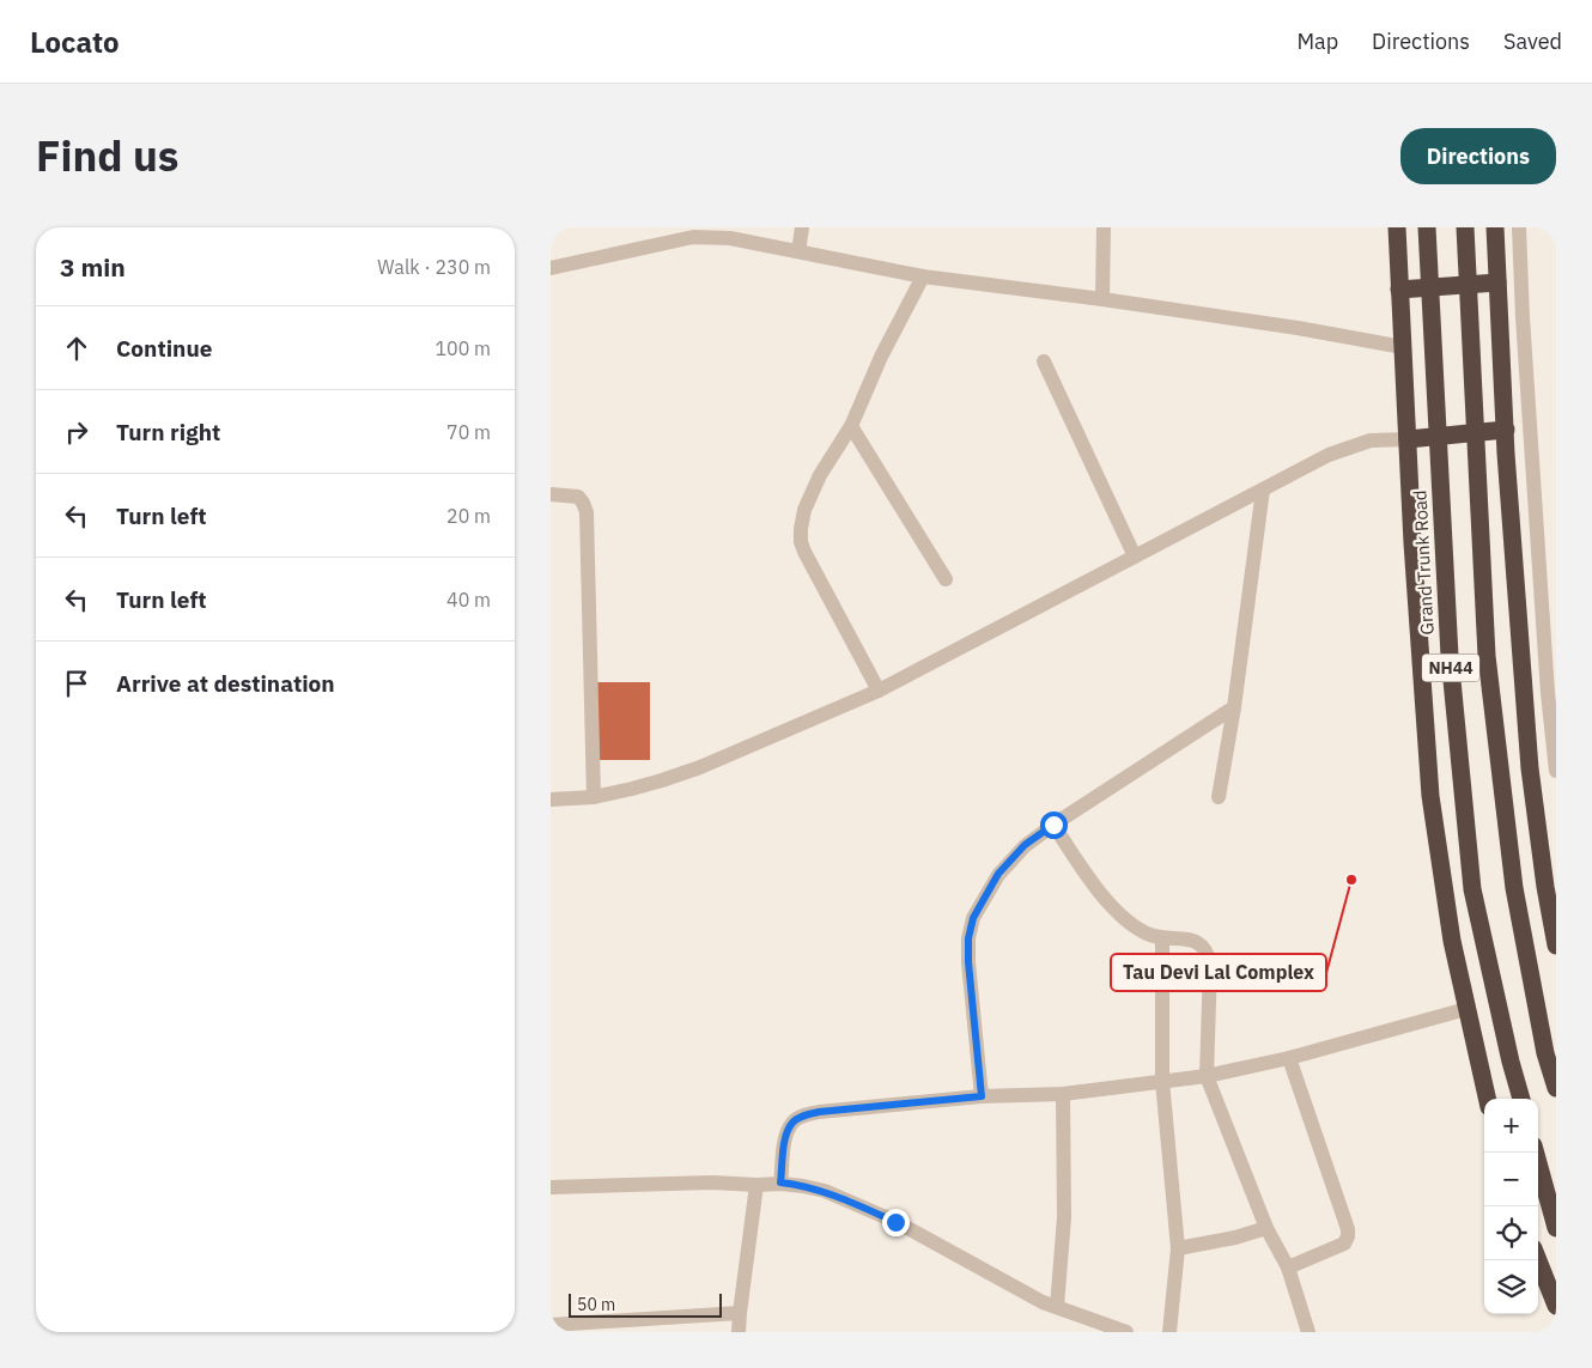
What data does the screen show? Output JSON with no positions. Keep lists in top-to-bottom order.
{
  "streets": {
    "highway": ["Grand Trunk Road", "NH44"]
  },
  "places": ["Tau Devi Lal Complex"],
  "scale_bar": "50 m",
  "page": {
    "header": "Locato",
    "nav": ["Map", "Directions", "Saved"],
    "title": "Find us",
    "buttons": "Directions",
    "heading": ["3 min", "Walk · 230 m"],
    "list": [
      ["Continue", "100 m"],
      ["Turn right", "70 m"],
      ["Turn left", "20 m"],
      ["Turn left", "40 m"],
      "Arrive at destination"
    ],
    "map_buttons": ["+", "−"],
    "scale": "50 m"
  }
}
